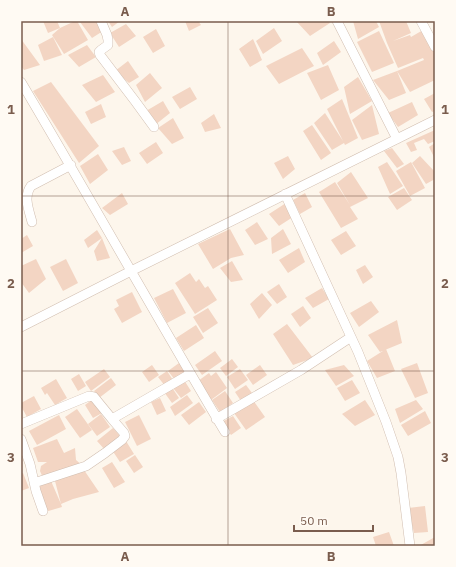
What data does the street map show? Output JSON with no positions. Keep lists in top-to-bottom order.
{
  "scale_bar": "50 m",
  "grid": {
    "columns": ["A", "B"],
    "rows": ["1", "2", "3"]
  }
}
